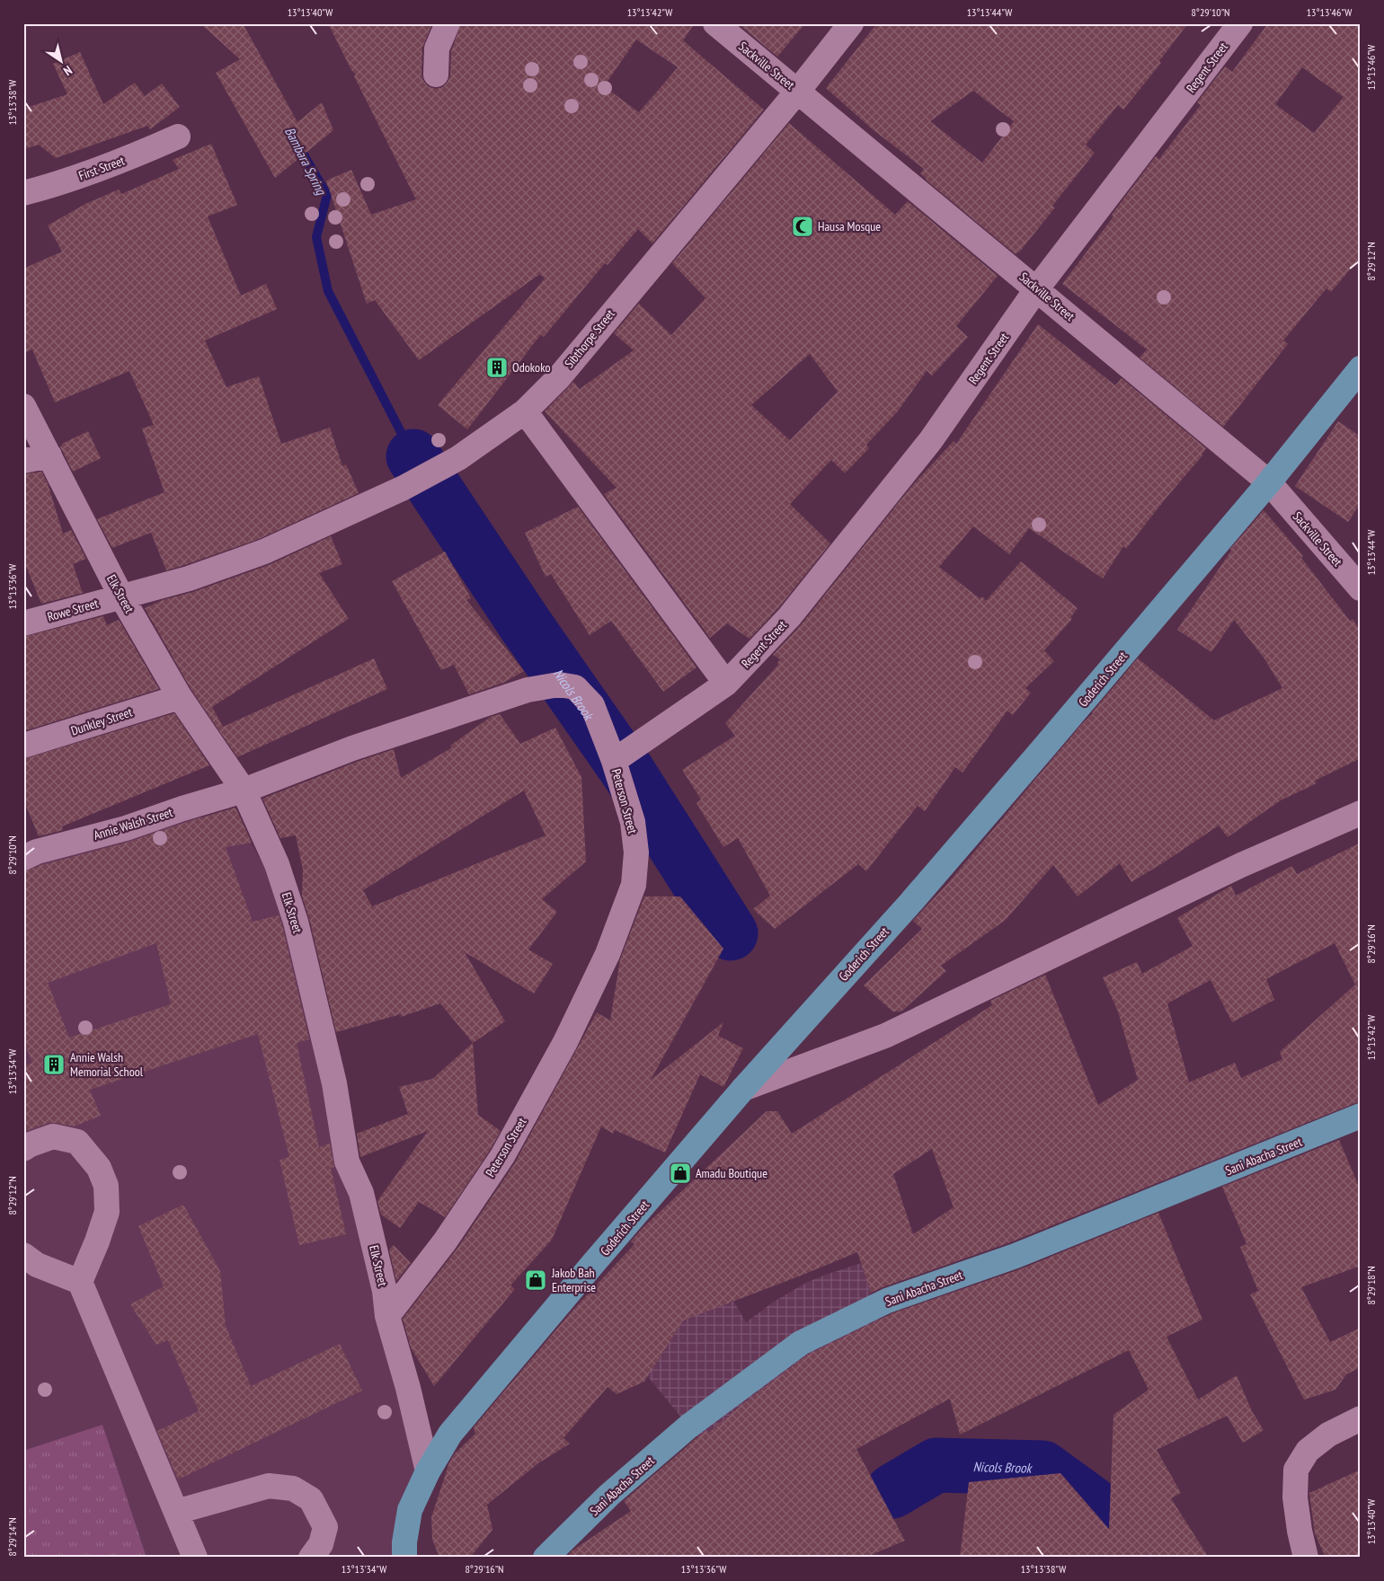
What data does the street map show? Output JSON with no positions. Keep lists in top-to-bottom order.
{
  "streets": {
    "main road": ["Goderich Street", "Sani Abacha Street"],
    "street": [
      "Sackville Street",
      "Regent Street",
      "First Street",
      "Sibthorpe Street",
      "Elk Street",
      "Rowe Street",
      "Dunkley Street",
      "Peterson Street",
      "Annie Walsh Street"
    ]
  },
  "crossings": [
    ["Sackville Street", "Regent Street"],
    ["Sackville Street", "Sibthorpe Street"],
    ["Sackville Street", "Goderich Street"],
    ["Regent Street", "Peterson Street"],
    ["Sibthorpe Street", "Elk Street"],
    ["Sibthorpe Street", "Rowe Street"],
    ["Elk Street", "Rowe Street"],
    ["Elk Street", "Goderich Street"],
    ["Elk Street", "Dunkley Street"],
    ["Elk Street", "Peterson Street"],
    ["Elk Street", "Annie Walsh Street"],
    ["Peterson Street", "Annie Walsh Street"]
  ],
  "water": ["Bambara Spring", "Nicols Brook"],
  "places": {
    "mosque": ["Hausa Mosque"],
    "building": ["Odokoko", "Annie Walsh Memorial School"],
    "shop": ["Amadu Boutique", "Jakob Bah Enterprise"]
  },
  "north": "bottom right",
  "coordinates": [
    "13°13'40\"W",
    "13°13'42\"W",
    "13°13'44\"W",
    "8°29'10\"N",
    "13°13'46\"W",
    "13°13'38\"W",
    "8°29'12\"N",
    "13°13'36\"W",
    "8°29'16\"N",
    "13°13'34\"W",
    "8°29'18\"N",
    "8°29'14\"N"
  ]
}
